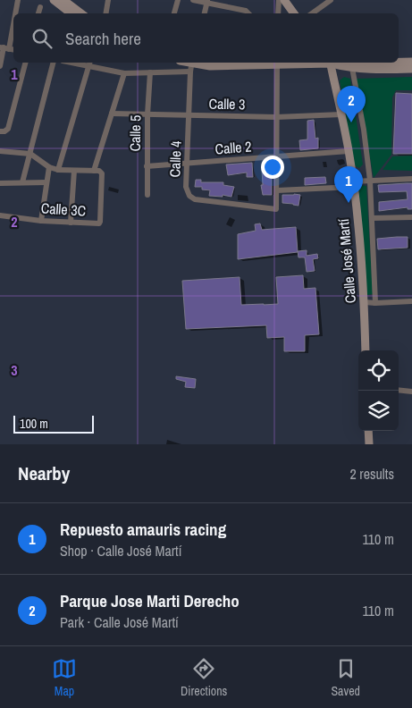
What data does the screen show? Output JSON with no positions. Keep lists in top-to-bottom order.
{
  "streets": {
    "main road": ["Calle José Martí"],
    "street": [
      "Calle 3",
      "Calle 5",
      "Calle 2",
      "Calle 4",
      "Calle 3C"
    ]
  },
  "crossings": [
    ["Calle 3", "Calle 5"],
    ["Calle 3", "Calle 4"],
    ["Calle 3", "Calle José Martí"],
    ["Calle 5", "Calle 2"],
    ["Calle 2", "Calle 4"],
    ["Calle 2", "Calle José Martí"]
  ],
  "scale_bar": "100 m",
  "page": {
    "search": "Search here",
    "pins": ["2", "1"],
    "scale": "100 m",
    "heading": ["Nearby", "2 results"],
    "list": [
      {
        "mark": "1",
        "name": "Repuesto amauris racing",
        "note": "Shop · Calle José Martí",
        "value": "110 m"
      },
      {
        "mark": "2",
        "name": "Parque Jose Marti Derecho",
        "note": "Park · Calle José Martí",
        "value": "110 m"
      }
    ],
    "nav": ["Map", "Directions", "Saved"]
  },
  "grid": {
    "rows": ["1", "2", "3"]
  }
}
